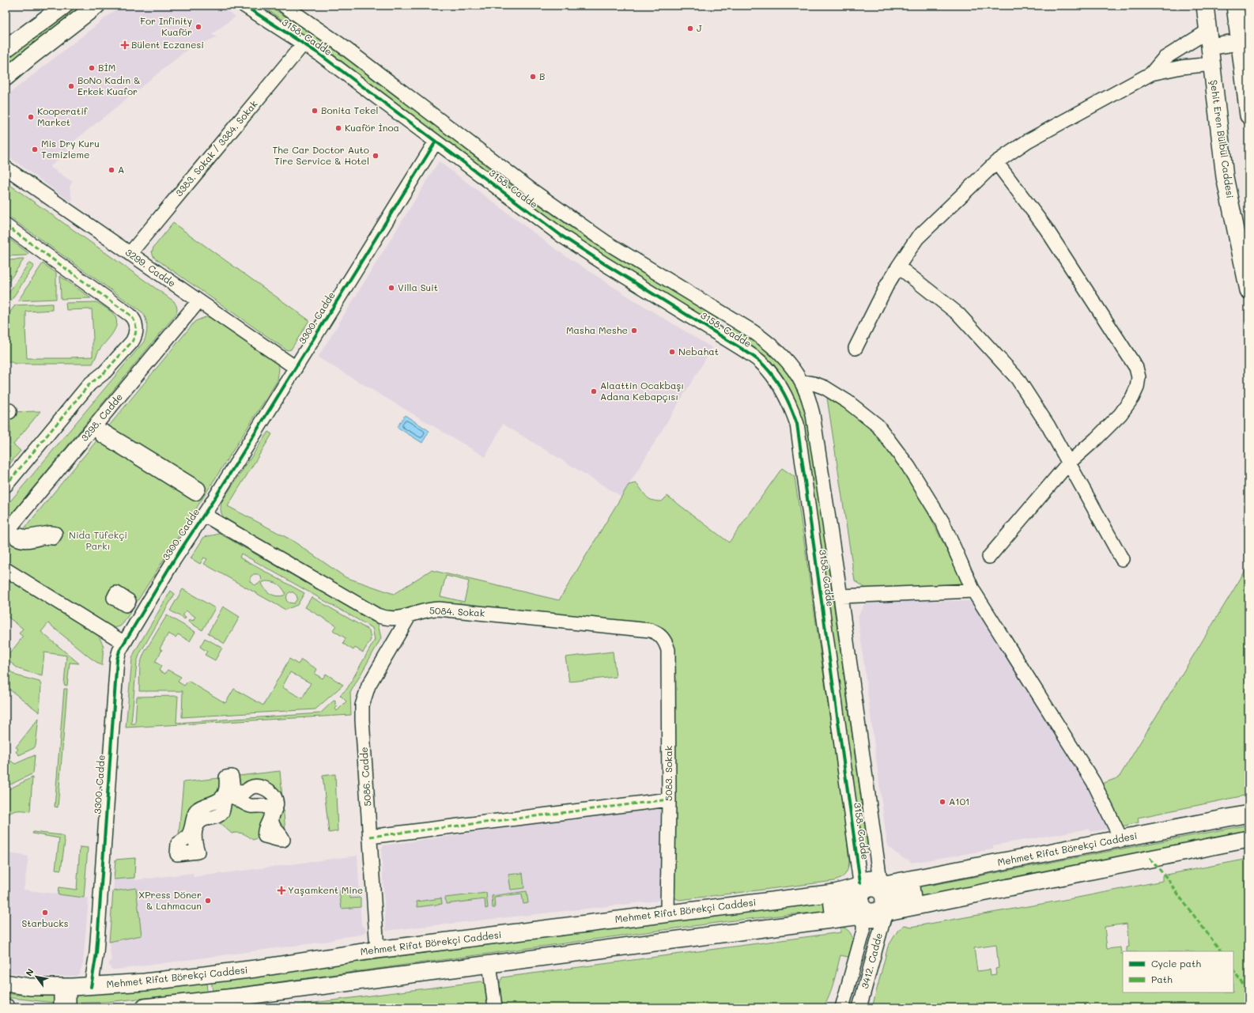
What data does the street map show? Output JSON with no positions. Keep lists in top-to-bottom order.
{
  "streets": {
    "main road": ["Şehit Eren Bülbül Caddesi", "Mehmet Rifat Börekçi Caddesi"],
    "street": [
      "3158. Cadde",
      "3383. Sokak / 3384. Sokak",
      "3299. Cadde",
      "3300. Cadde",
      "3298. Cadde",
      "5084. Sokak",
      "5083. Sokak",
      "5086. Cadde",
      "3412. Cadde"
    ]
  },
  "crossings": [
    ["3158. Cadde", "3383. Sokak / 3384. Sokak"],
    ["3158. Cadde", "3300. Cadde"],
    ["3158. Cadde", "Mehmet Rifat Börekçi Caddesi"],
    ["3158. Cadde", "3412. Cadde"],
    ["3383. Sokak / 3384. Sokak", "3299. Cadde"],
    ["3299. Cadde", "3300. Cadde"],
    ["3299. Cadde", "3298. Cadde"],
    ["3300. Cadde", "5084. Sokak"],
    ["3300. Cadde", "Mehmet Rifat Börekçi Caddesi"],
    ["5084. Sokak", "5083. Sokak"],
    ["5084. Sokak", "5086. Cadde"],
    ["5083. Sokak", "Mehmet Rifat Börekçi Caddesi"],
    ["5086. Cadde", "Mehmet Rifat Börekçi Caddesi"],
    ["Mehmet Rifat Börekçi Caddesi", "3412. Cadde"]
  ],
  "parks": ["Nida Tüfekçi Parkı"],
  "places": {
    "other": [
      "For Infinity Kuaför",
      "J",
      "BİM",
      "B",
      "BoNo Kadın & Erkek Kuafor",
      "Bonita Tekel",
      "Kooperatif Market",
      "Kuaför İnoa",
      "Mis Dry Kuru Temizleme",
      "The Car Doctor Auto Tire Service & Hotel",
      "A",
      "Villa Suit",
      "Masha Meshe",
      "Nebahat",
      "Alaattin Ocakbaşı Adana Kebapçısı",
      "A101",
      "XPress Döner & Lahmacun",
      "Starbucks"
    ],
    "health": ["Bülent Eczanesi", "Yaşamkent Mine"]
  },
  "legend": ["Cycle path", "Path"],
  "north": "top left"
}
